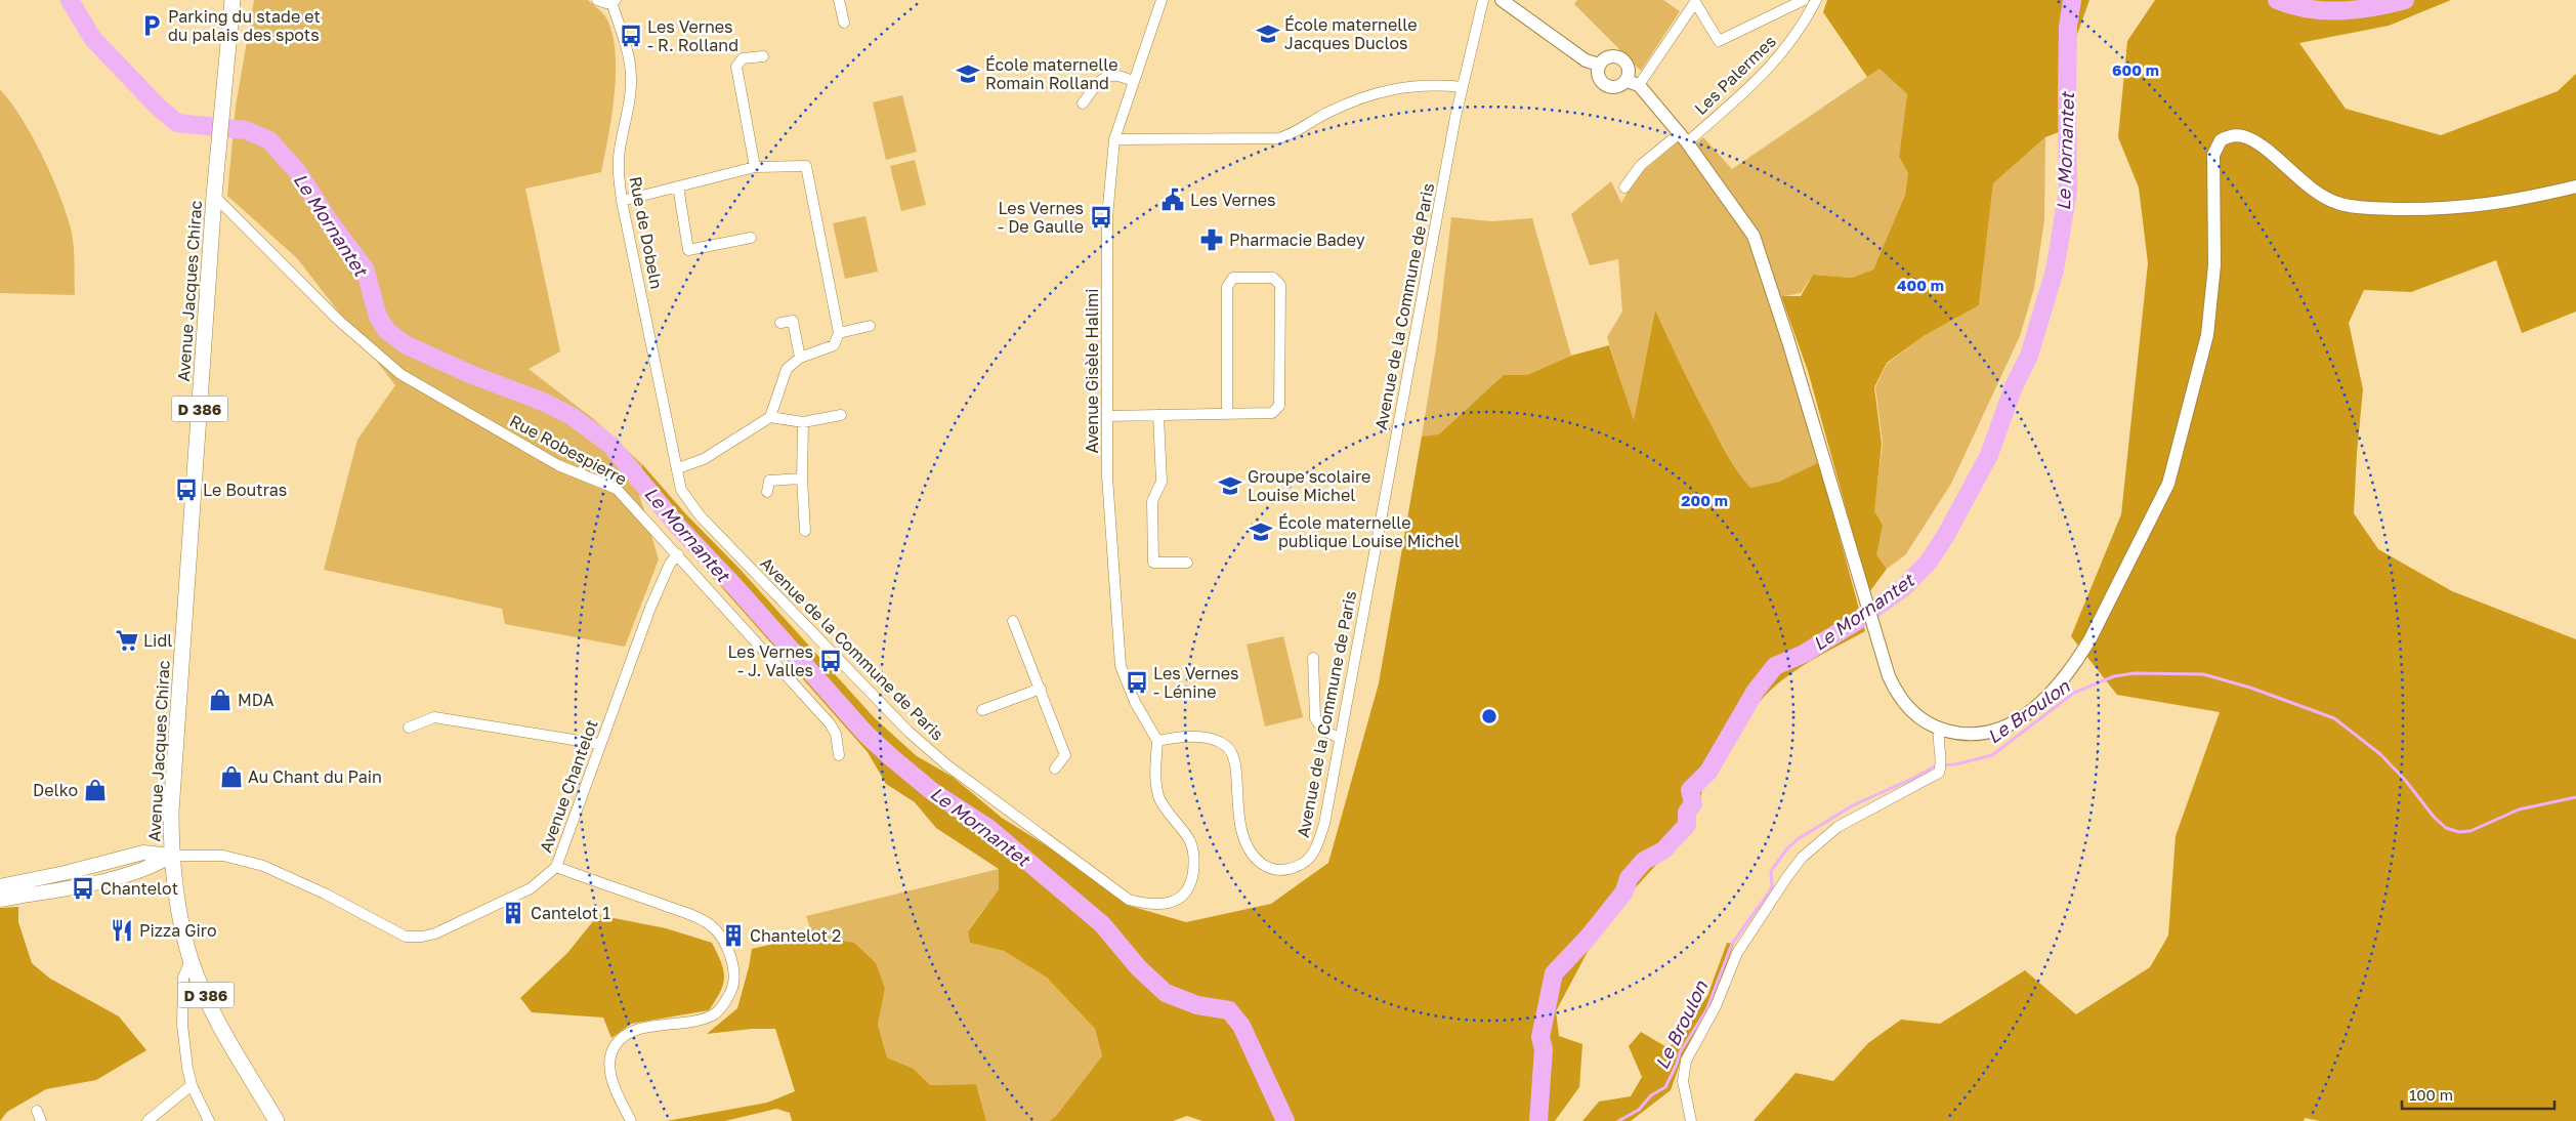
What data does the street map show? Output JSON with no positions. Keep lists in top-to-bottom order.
{
  "streets": {
    "main road": ["Avenue Jacques Chirac", "D 386"],
    "street": [
      "Les Palermes",
      "Rue de Dobeln",
      "Avenue de la Commune de Paris",
      "Avenue Gisèle Halimi",
      "Rue Robespierre",
      "Avenue Chantelot"
    ]
  },
  "crossings": [
    ["Rue de Dobeln", "Avenue de la Commune de Paris"],
    ["Avenue Jacques Chirac", "Rue Robespierre"],
    ["Avenue Jacques Chirac", "Avenue Chantelot"],
    ["Avenue de la Commune de Paris", "Avenue Gisèle Halimi"],
    ["Rue Robespierre", "Avenue Chantelot"]
  ],
  "water": ["Le Mornantet", "Le Broulon"],
  "places": {
    "parking": ["Parking du stade et du palais des spots"],
    "school or university": [
      "École maternelle Jacques Duclos",
      "École maternelle Romain Rolland",
      "Groupe scolaire Louise Michel",
      "École maternelle publique Louise Michel"
    ],
    "bus stop": [
      "Les Vernes - R. Rolland",
      "Les Vernes - De Gaulle",
      "Le Boutras",
      "Les Vernes - J. Valles",
      "Les Vernes - Lénine",
      "Chantelot"
    ],
    "public building": ["Les Vernes"],
    "pharmacy": ["Pharmacie Badey"],
    "supermarket": ["Lidl"],
    "shop": ["MDA", "Au Chant du Pain", "Delko"],
    "building": ["Cantelot 1", "Chantelot 2"],
    "restaurant": ["Pizza Giro"]
  },
  "scale_bar": "100 m",
  "rings": ["600 m", "400 m", "200 m"]
}
